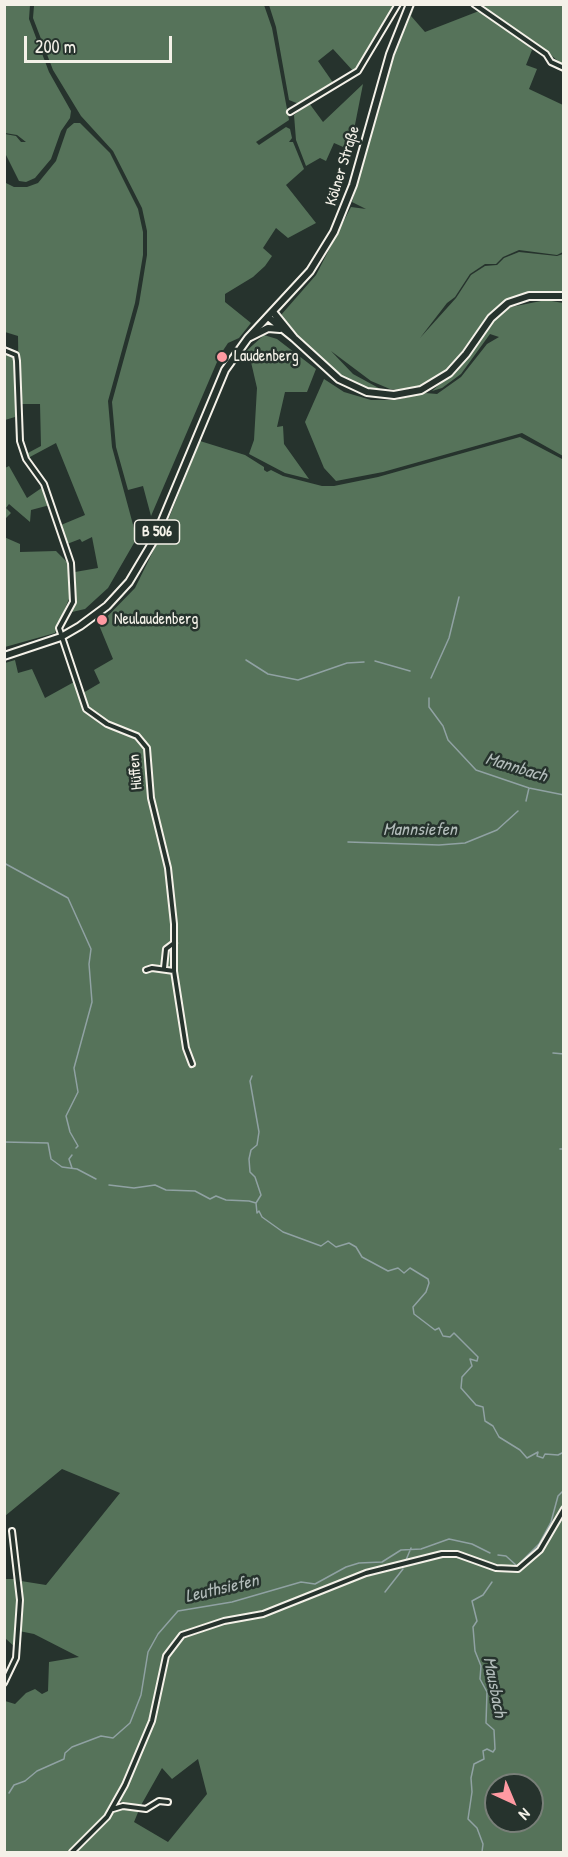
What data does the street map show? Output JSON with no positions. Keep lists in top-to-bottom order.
{
  "streets": {
    "main road": ["Kölner Straße", "B 506"],
    "street": ["Hüffen"]
  },
  "crossings": [
    ["Kölner Straße", "B 506"],
    ["B 506", "Hüffen"]
  ],
  "water": [
    "Mannbach",
    "Mannsiefen",
    "Leuthsiefen",
    "Mausbach"
  ],
  "places": ["Laudenberg", "Neulaudenberg"],
  "scale_bar": "200 m",
  "north": "bottom right"
}
